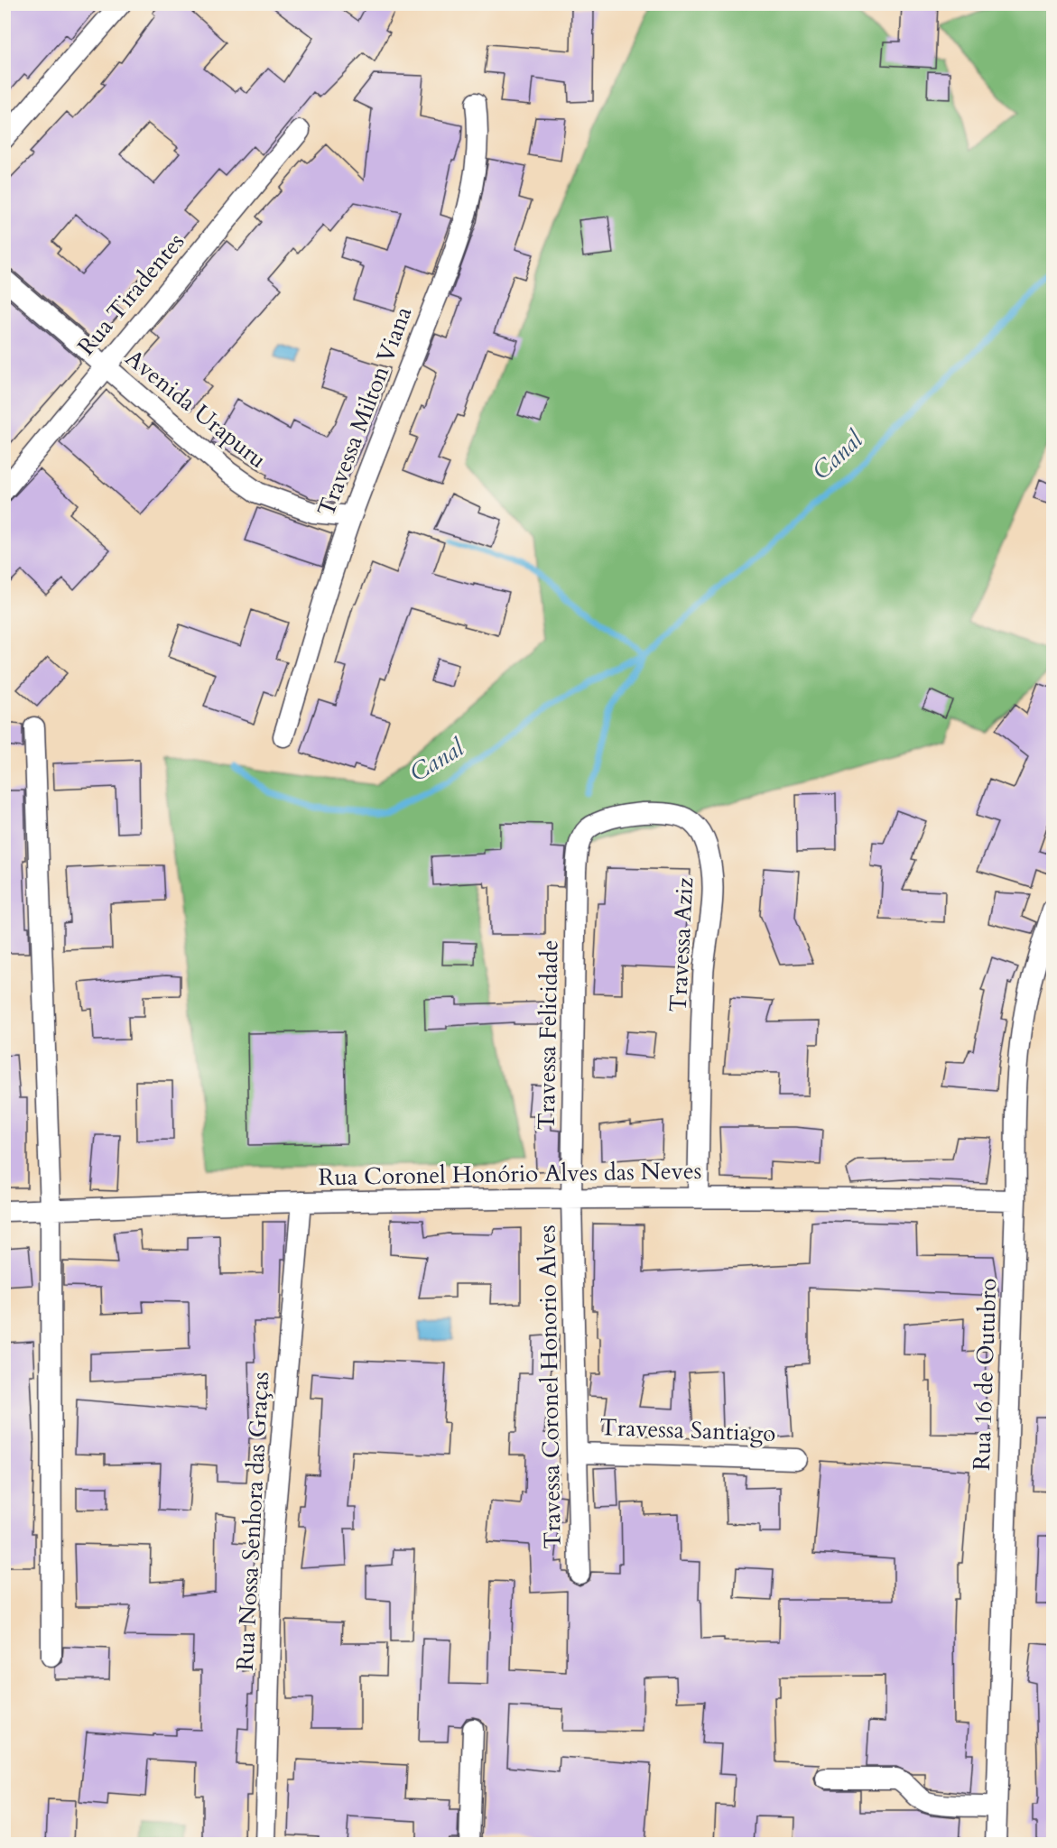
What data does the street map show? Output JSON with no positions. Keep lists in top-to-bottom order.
{
  "streets": {
    "street": [
      "Rua Tiradentes",
      "Avenida Urapuru",
      "Travessa Milton Viana",
      "Travessa Aziz",
      "Travessa Felicidade",
      "Rua Coronel Honório Alves das Neves",
      "Rua 16 de Outubro",
      "Travessa Coronel Honorio Alves",
      "Travessa Santiago",
      "Rua Nossa Senhora das Graças"
    ]
  },
  "crossings": [
    ["Rua Tiradentes", "Avenida Urapuru"],
    ["Avenida Urapuru", "Travessa Milton Viana"],
    ["Travessa Aziz", "Travessa Felicidade"],
    ["Travessa Aziz", "Rua Coronel Honório Alves das Neves"],
    ["Travessa Felicidade", "Rua Coronel Honório Alves das Neves"],
    ["Travessa Felicidade", "Travessa Coronel Honorio Alves"],
    ["Rua Coronel Honório Alves das Neves", "Rua 16 de Outubro"],
    ["Rua Coronel Honório Alves das Neves", "Travessa Coronel Honorio Alves"],
    ["Rua Coronel Honório Alves das Neves", "Rua Nossa Senhora das Graças"],
    ["Travessa Coronel Honorio Alves", "Travessa Santiago"]
  ],
  "water": ["Canal"]
}
